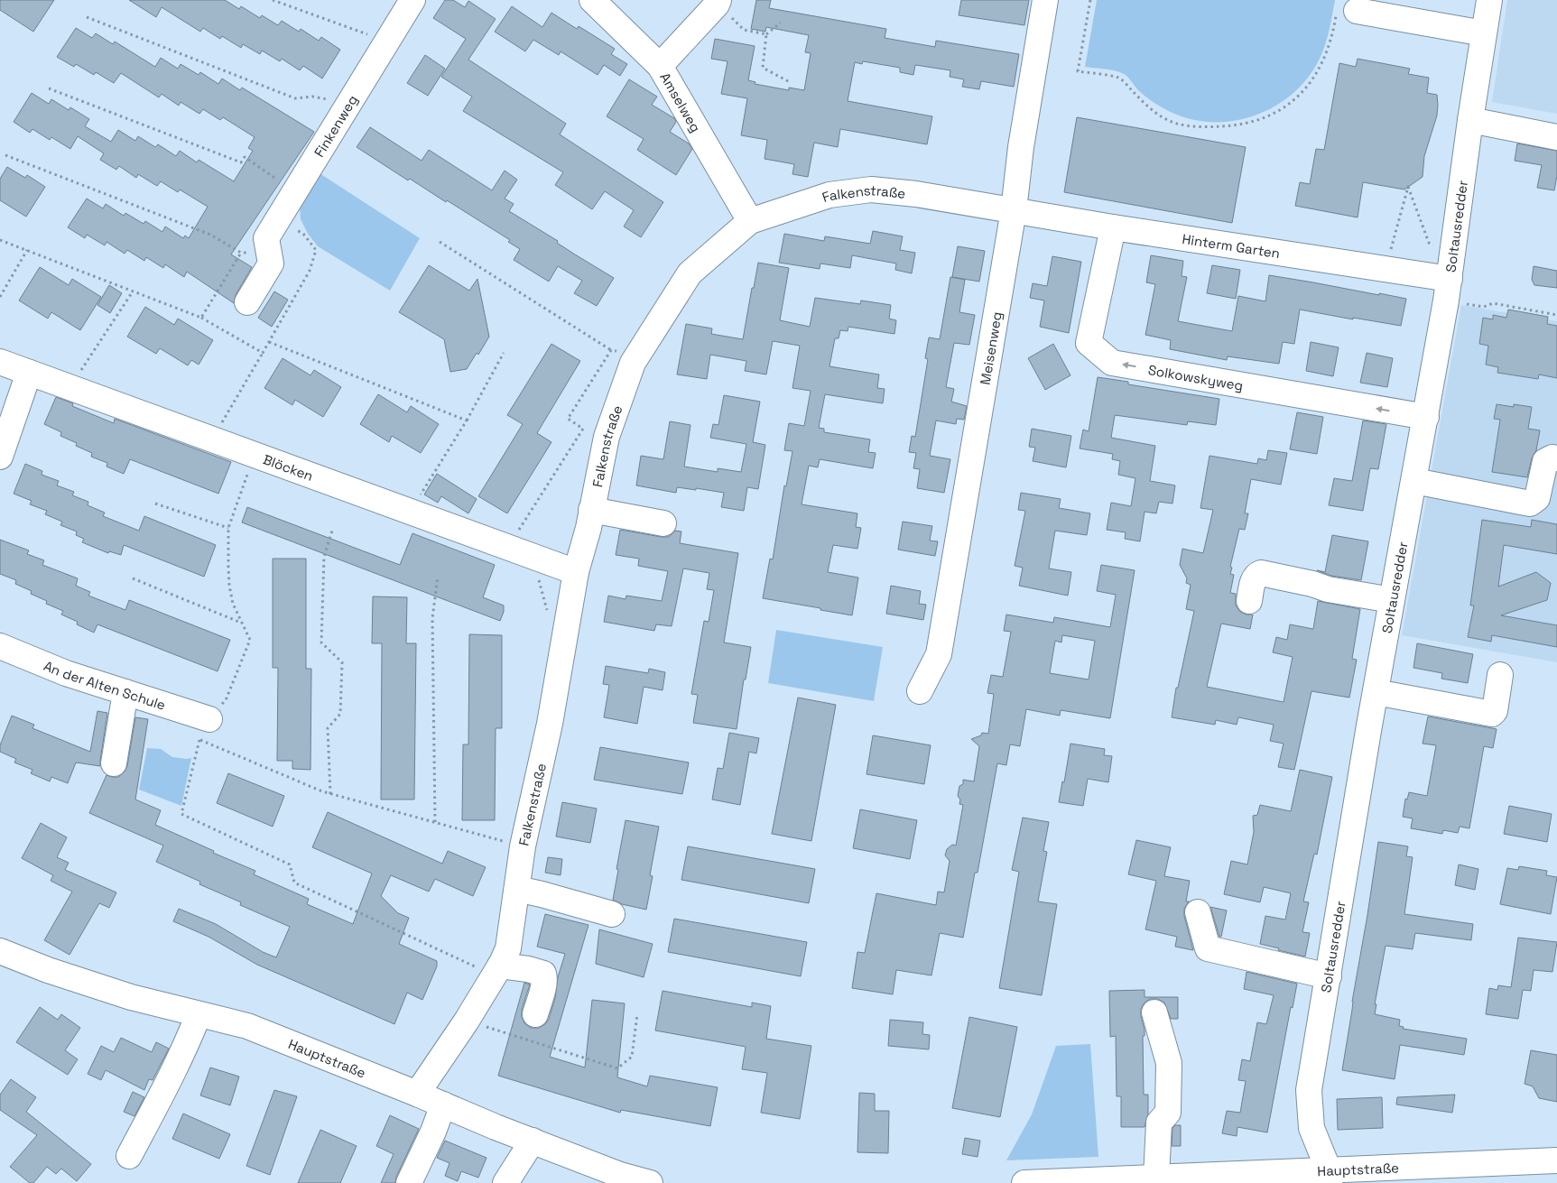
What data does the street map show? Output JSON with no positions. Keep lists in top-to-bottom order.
{
  "streets": {
    "street": [
      "Amselweg",
      "Finkenweg",
      "Falkenstraße",
      "Soltausredder",
      "Hinterm Garten",
      "Meisenweg",
      "Solkowskyweg",
      "Blöcken",
      "An der Alten Schule",
      "Hauptstraße"
    ]
  },
  "crossings": [
    ["Amselweg", "Falkenstraße"],
    ["Falkenstraße", "Hinterm Garten"],
    ["Falkenstraße", "Meisenweg"],
    ["Falkenstraße", "Blöcken"],
    ["Falkenstraße", "Hauptstraße"],
    ["Soltausredder", "Hinterm Garten"],
    ["Soltausredder", "Solkowskyweg"],
    ["Soltausredder", "Hauptstraße"],
    ["Hinterm Garten", "Meisenweg"],
    ["Hinterm Garten", "Solkowskyweg"]
  ]
}
